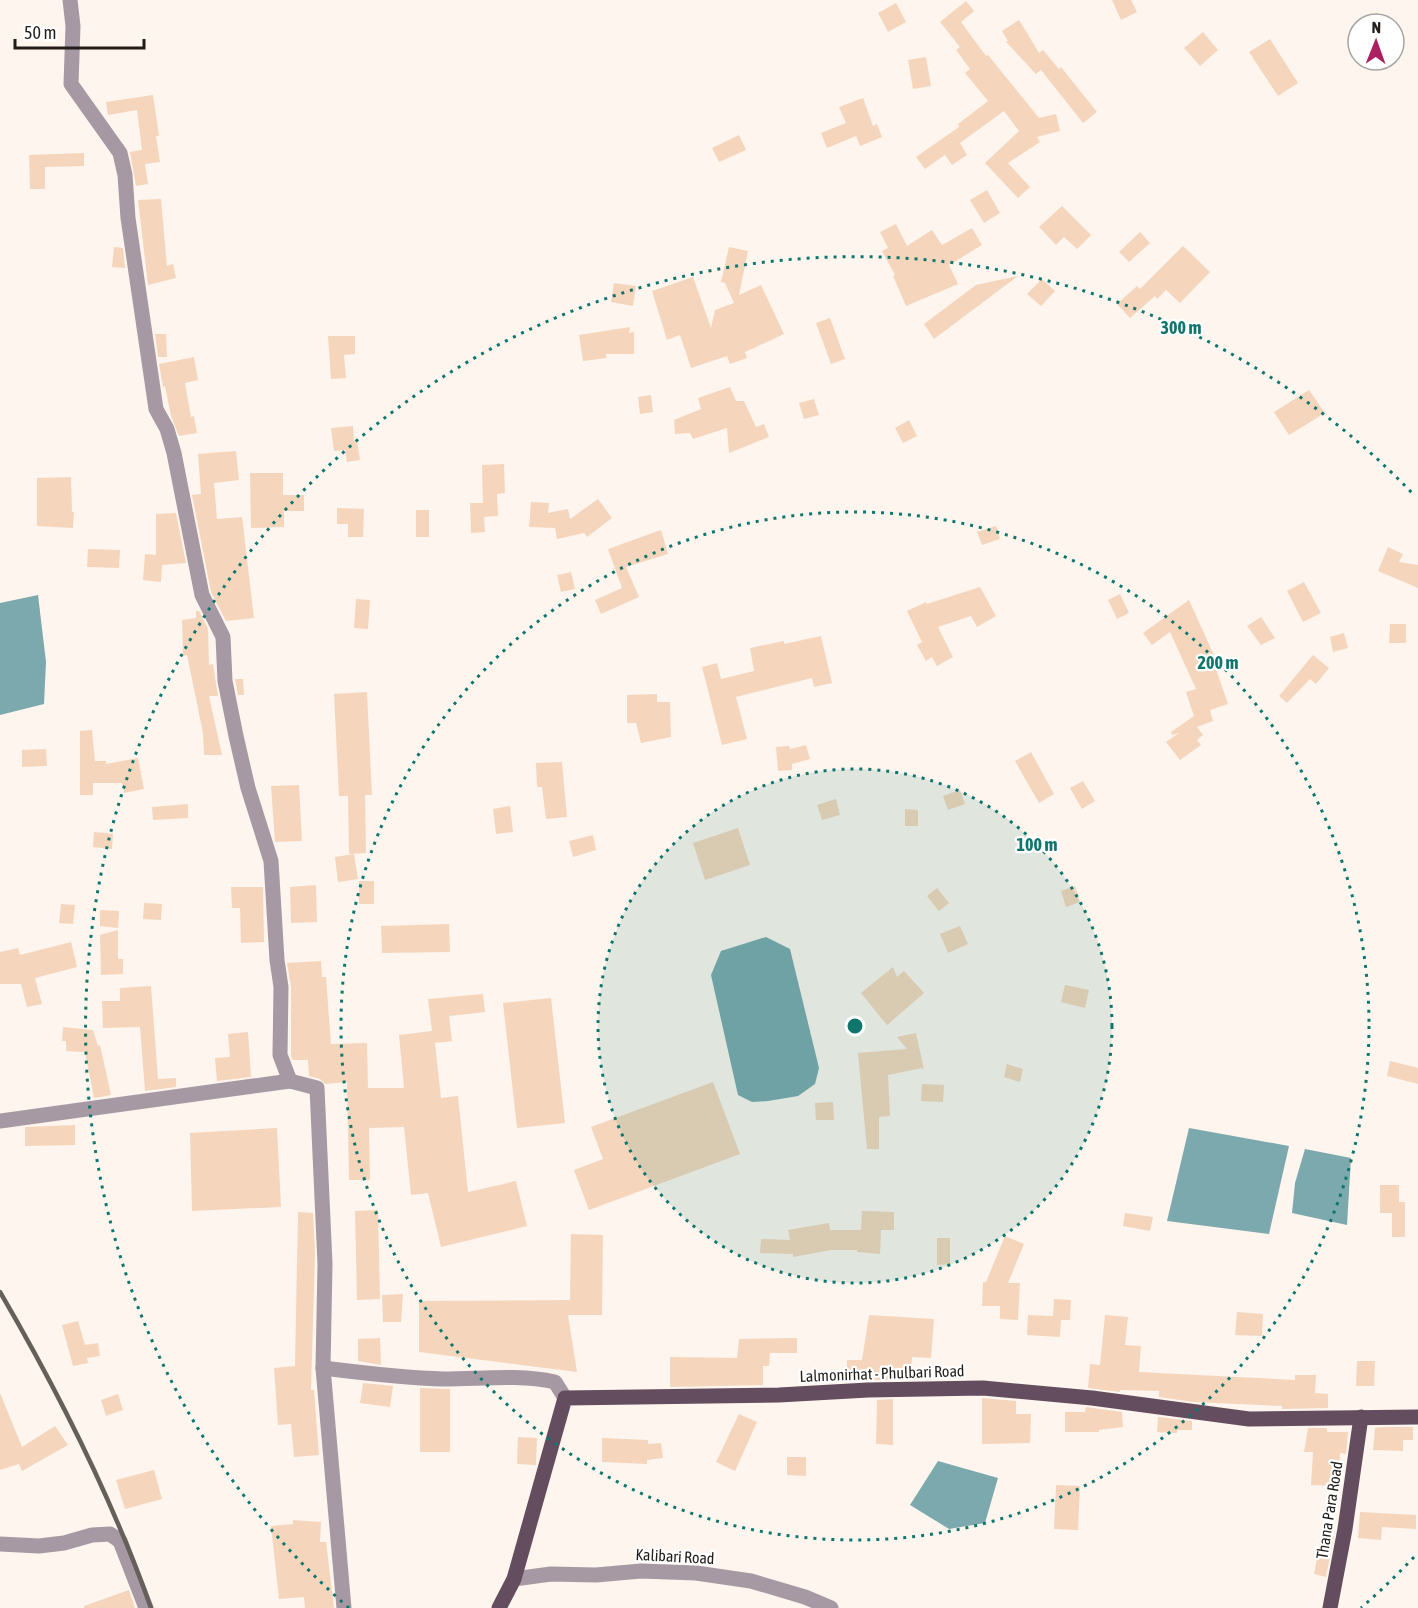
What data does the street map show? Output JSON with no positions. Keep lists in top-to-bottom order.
{
  "streets": {
    "main road": ["Lalmonirhat - Phulbari Road", "Thana Para Road"],
    "street": ["Kalibari Road"]
  },
  "crossings": [
    ["Lalmonirhat - Phulbari Road", "Thana Para Road"]
  ],
  "scale_bar": "50 m",
  "north": "top",
  "rings": ["300 m", "200 m", "100 m"]
}
